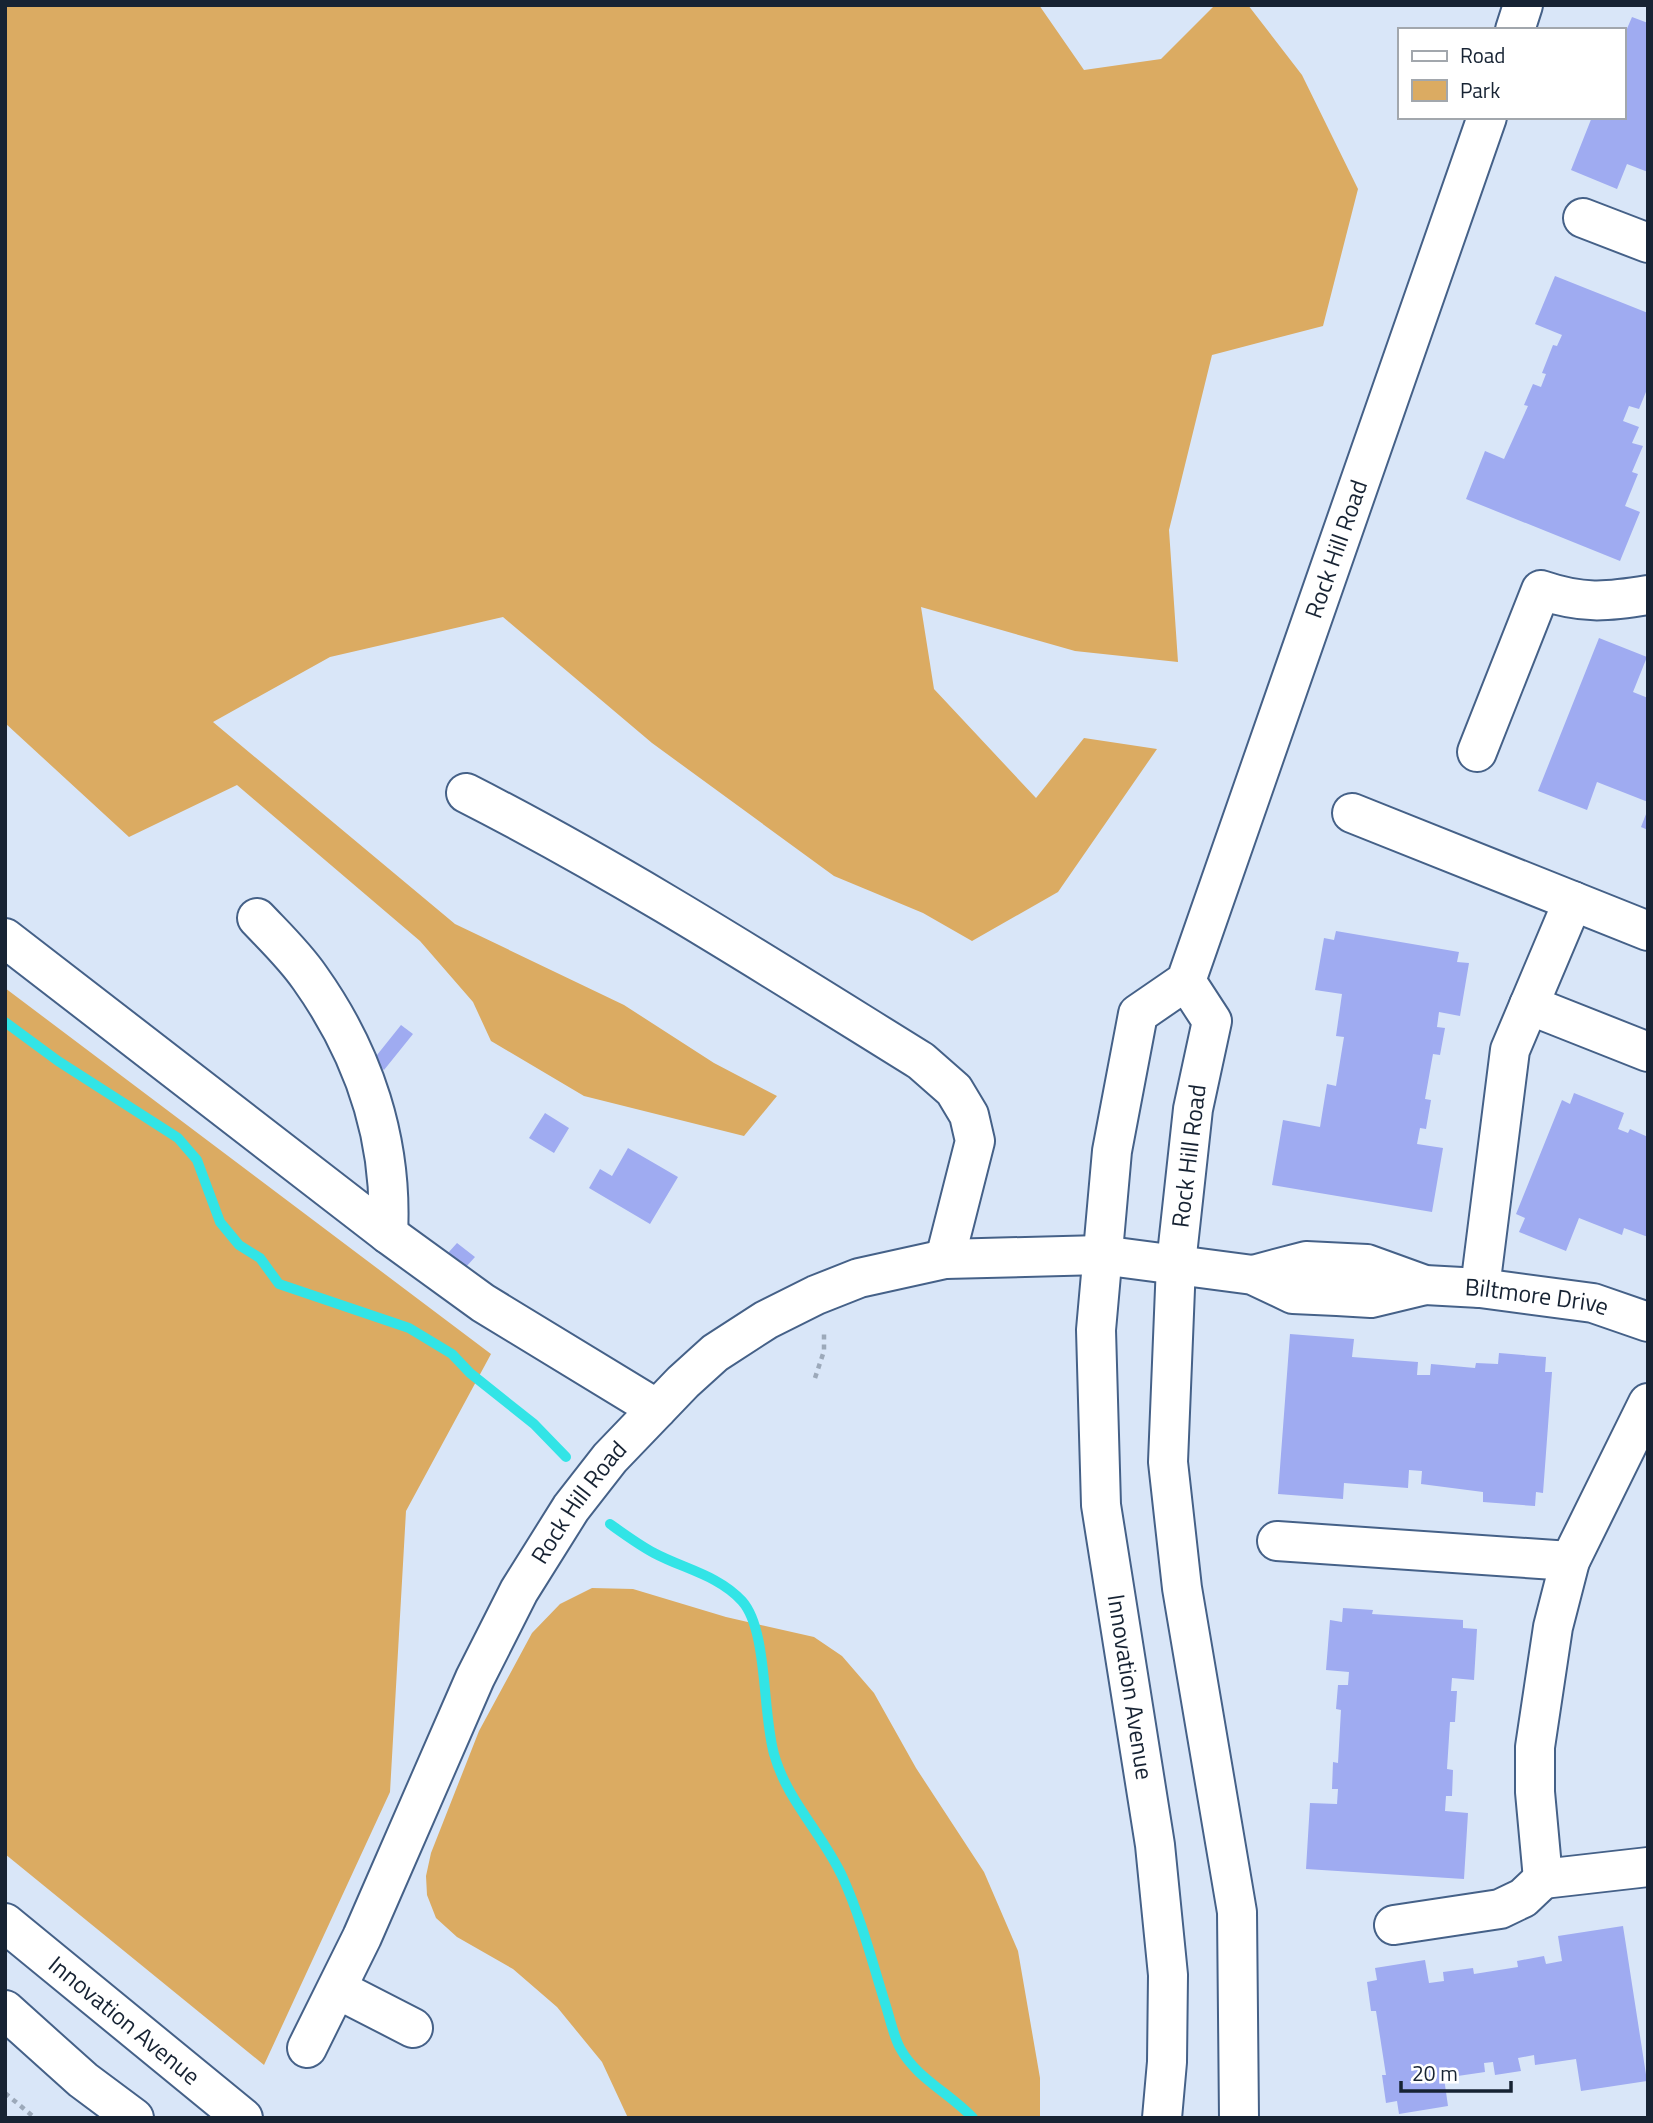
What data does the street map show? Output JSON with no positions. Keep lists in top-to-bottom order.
{
  "streets": {
    "street": ["Rock Hill Road", "Biltmore Drive", "Innovation Avenue"]
  },
  "crossings": [
    ["Rock Hill Road", "Biltmore Drive"],
    ["Rock Hill Road", "Innovation Avenue"]
  ],
  "legend": ["Road", "Park"],
  "scale_bar": "20 m"
}
